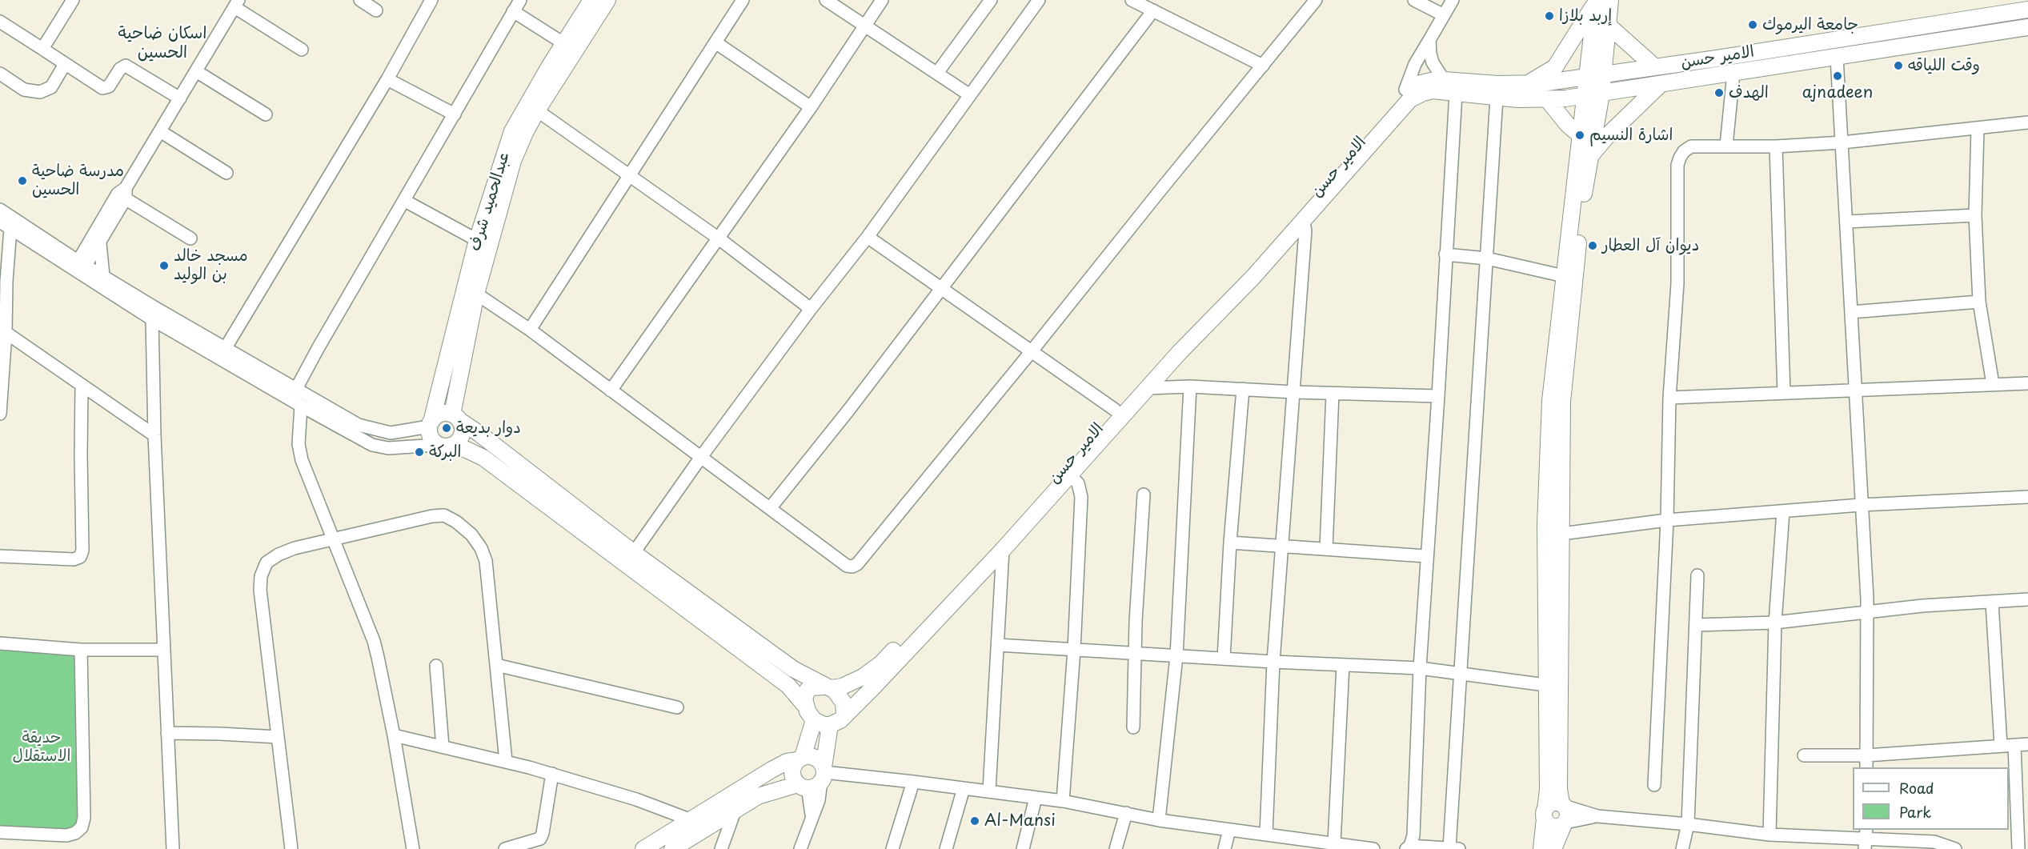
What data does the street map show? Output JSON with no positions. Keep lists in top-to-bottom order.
{
  "streets": {
    "main road": ["الامير حسن", "عبدالحميد شرف"]
  },
  "districts": ["اسكان ضاحية الحسين"],
  "parks": ["حديقة الاستقلال"],
  "places": [
    "إربد بلازا",
    "جامعة اليرموك",
    "وقت اللياقه",
    "ajnadeen",
    "الهدف",
    "اشارة النسيم",
    "مدرسة ضاحية الحسين",
    "ديوان آل العطار",
    "مسجد خالد بن الوليد",
    "دوار بديعة",
    "البركة",
    "Al-Mansi"
  ],
  "legend": ["Road", "Park"]
}
